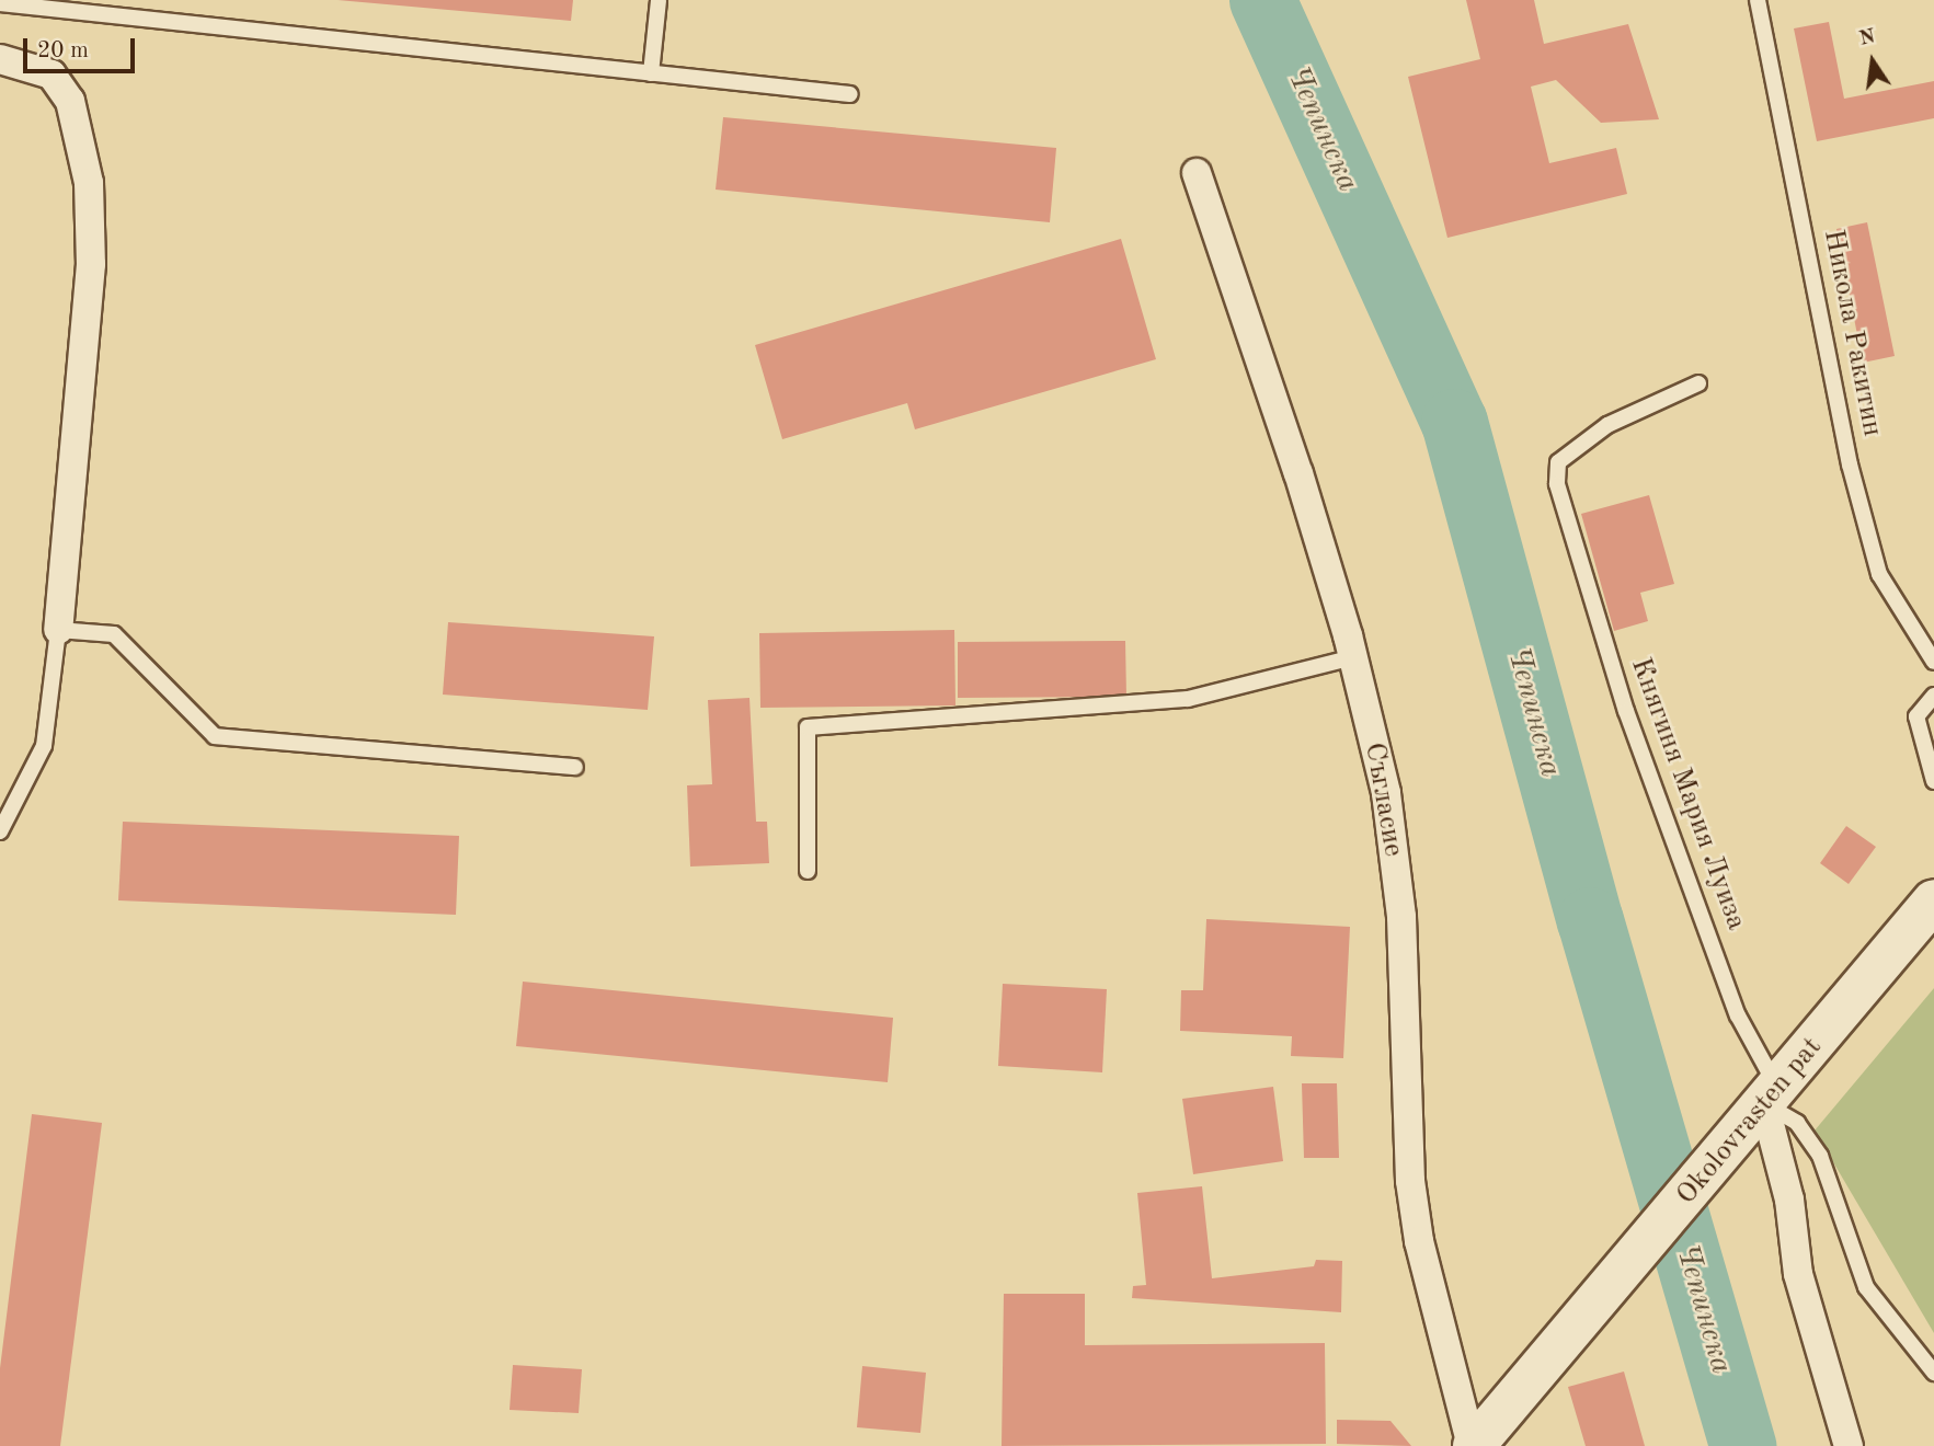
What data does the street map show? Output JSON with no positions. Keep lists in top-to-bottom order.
{
  "streets": {
    "street": ["Съгласие", "Okolovrasten pat"],
    "lane": ["Никола Ракитин", "Княгиня Мария Луиза"]
  },
  "crossings": [
    ["Княгиня Мария Луиза", "Okolovrasten pat"],
    ["Съгласие", "Okolovrasten pat"]
  ],
  "water": ["Чепинска"],
  "scale_bar": "20 m",
  "north": "top"
}
